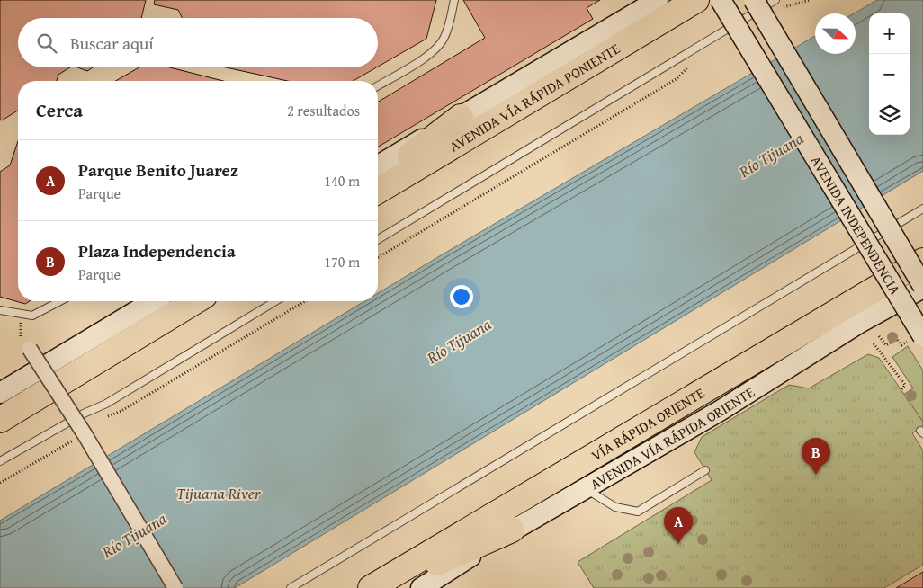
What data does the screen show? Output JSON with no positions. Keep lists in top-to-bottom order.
{
  "streets": {
    "highway": ["AVENIDA VÍA RÁPIDA PONIENTE", "VÍA RÁPIDA ORIENTE"],
    "main road": ["AVENIDA INDEPENDENCIA", "AVENIDA VÍA RÁPIDA ORIENTE"]
  },
  "crossings": [
    ["AVENIDA INDEPENDENCIA", "AVENIDA VÍA RÁPIDA ORIENTE"]
  ],
  "water": ["Río Tijuana", "Tijuana River"],
  "north": "right",
  "page": {
    "map_buttons": ["+", "−"],
    "search": "Buscar aquí",
    "heading": ["Cerca", "2 resultados"],
    "list": [
      {
        "mark": "A",
        "name": "Parque Benito Juarez",
        "note": "Parque",
        "value": "140 m"
      },
      {
        "mark": "B",
        "name": "Plaza Independencia",
        "note": "Parque",
        "value": "170 m"
      }
    ],
    "pins": ["B", "A"]
  }
}
